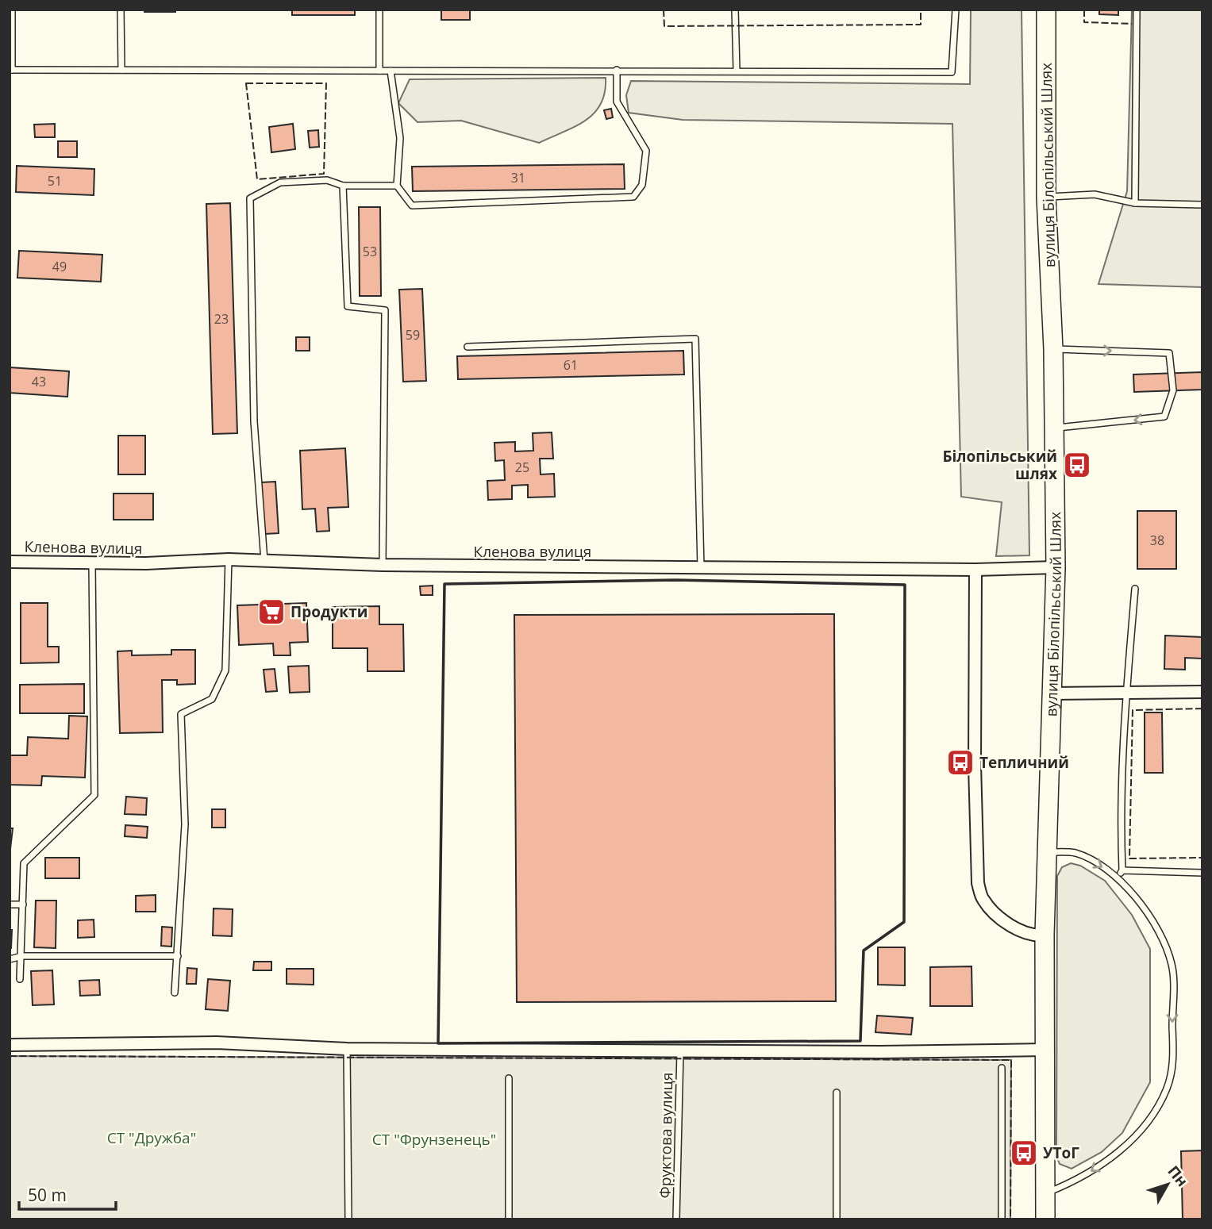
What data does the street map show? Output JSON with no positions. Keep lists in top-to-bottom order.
{
  "streets": {
    "main road": ["вулиця Білопільський Шлях"],
    "street": ["Кленова вулиця"],
    "lane": ["Фруктова вулиця"]
  },
  "crossings": [
    ["вулиця Білопільський Шлях", "Кленова вулиця"]
  ],
  "parks": ["СТ \"Дружба\"", "СТ \"Фрунзенець\""],
  "places": {
    "bus stop": ["Білопільський шлях", "Тепличний", "УТоГ"],
    "supermarket": ["Продукти"]
  },
  "house_numbers": [
    "31",
    "51",
    "53",
    "49",
    "23",
    "59",
    "61",
    "43",
    "25",
    "38"
  ],
  "scale_bar": "50 m",
  "north": "top right"
}
